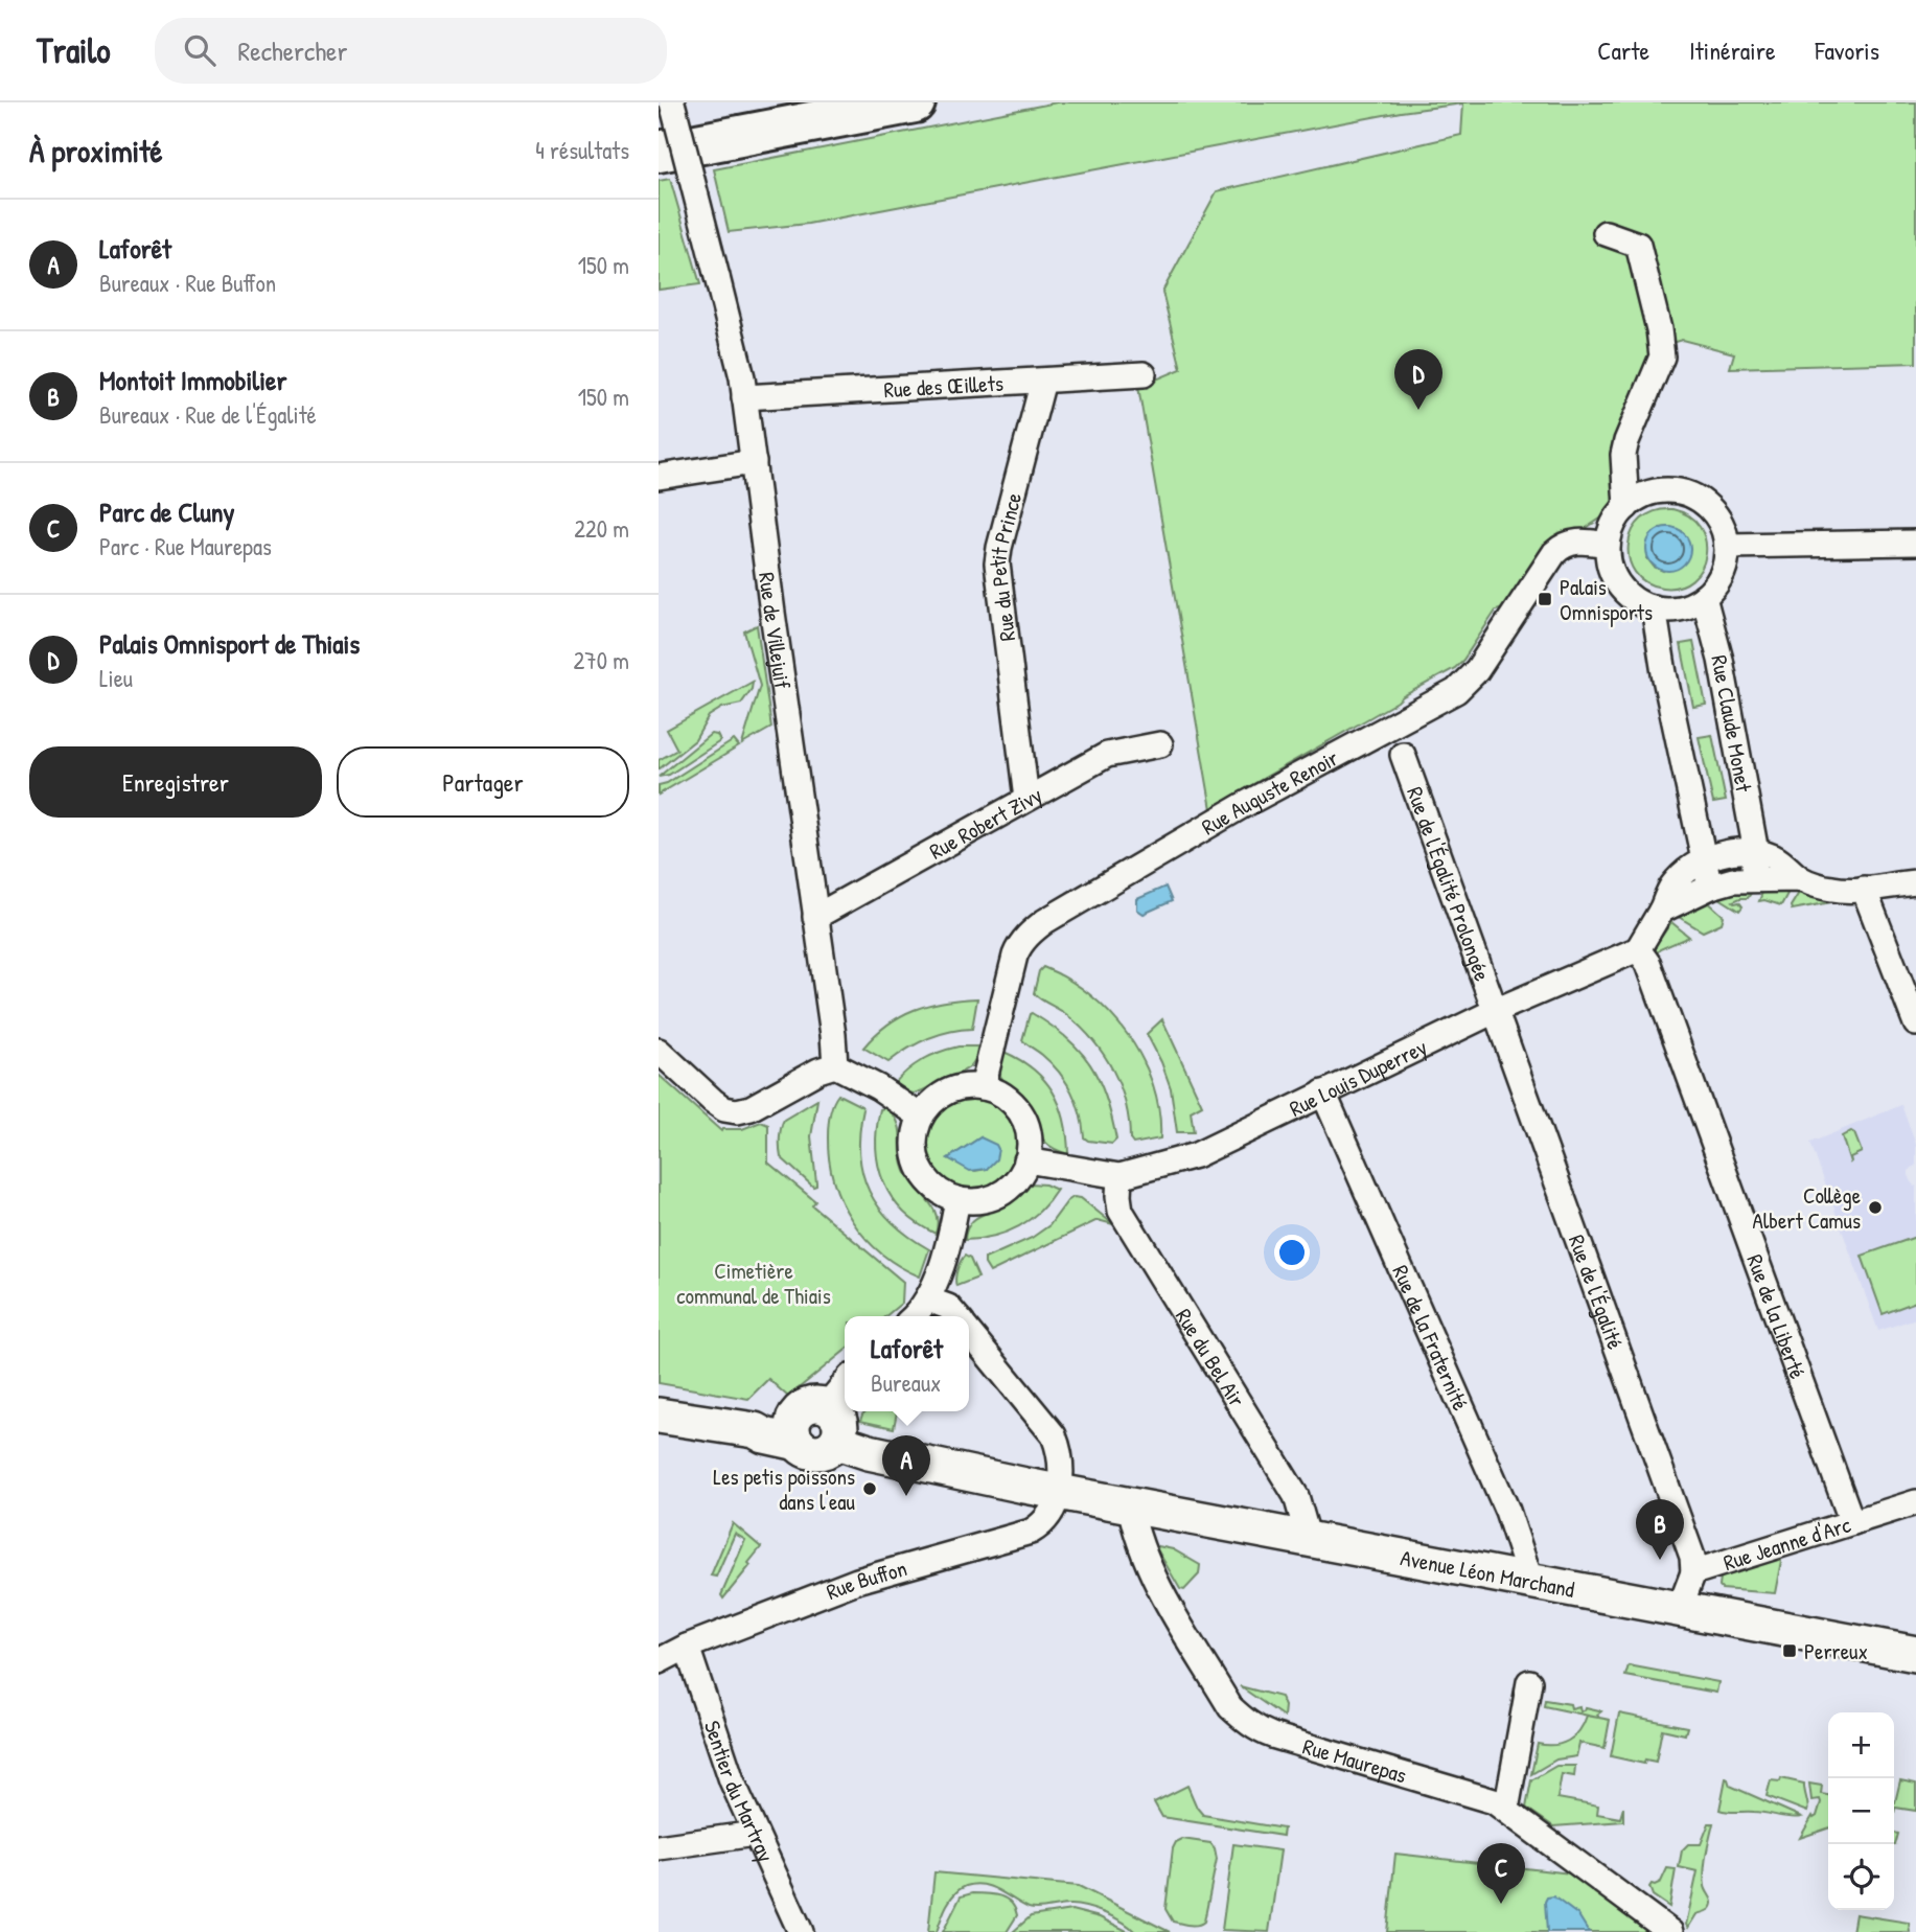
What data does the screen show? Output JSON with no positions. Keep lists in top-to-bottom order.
{
  "streets": {
    "main road": ["Avenue Léon Marchand"],
    "street": [
      "Rue des Œillets",
      "Rue du Petit Prince",
      "Rue de Villejuif",
      "Rue Claude Monet",
      "Rue Auguste Renoir",
      "Rue Robert Zivy",
      "Rue de l'Égalité Prolongée",
      "Rue Louis Duperrey",
      "Rue de l'Égalité",
      "Rue de la Liberté",
      "Rue de la Fraternité",
      "Rue du Bel Air",
      "Rue Jeanne d'Arc",
      "Rue Buffon",
      "Rue Maurepas",
      "Sentier du Martray"
    ]
  },
  "crossings": [
    ["Rue des Œillets", "Rue du Petit Prince"],
    ["Rue des Œillets", "Rue de Villejuif"],
    ["Rue du Petit Prince", "Rue Robert Zivy"],
    ["Rue de Villejuif", "Rue Robert Zivy"],
    ["Rue Claude Monet", "Rue Auguste Renoir"],
    ["Rue Auguste Renoir", "Rue Louis Duperrey"],
    ["Rue de l'Égalité Prolongée", "Rue Louis Duperrey"],
    ["Rue de l'Égalité Prolongée", "Rue de l'Égalité"],
    ["Rue Louis Duperrey", "Rue de l'Égalité"],
    ["Rue Louis Duperrey", "Rue de la Liberté"],
    ["Rue Louis Duperrey", "Rue de la Fraternité"],
    ["Rue Louis Duperrey", "Rue du Bel Air"],
    ["Rue de l'Égalité", "Rue Jeanne d'Arc"],
    ["Rue de la Liberté", "Rue Jeanne d'Arc"],
    ["Rue de la Fraternité", "Avenue Léon Marchand"],
    ["Rue du Bel Air", "Avenue Léon Marchand"],
    ["Rue Jeanne d'Arc", "Avenue Léon Marchand"],
    ["Avenue Léon Marchand", "Rue Buffon"],
    ["Avenue Léon Marchand", "Rue Maurepas"],
    ["Rue Buffon", "Sentier du Martray"]
  ],
  "parks": ["Cimetière communal de Thiais"],
  "places": {
    "transit": ["Palais Omnisports", "Perreux"],
    "other": ["Collège Albert Camus", "Les petis poissons dans l'eau"]
  },
  "page": {
    "header": "Trailo",
    "search": "Rechercher",
    "nav": ["Carte", "Itinéraire", "Favoris"],
    "heading": ["À proximité", "4 résultats"],
    "list": [
      {
        "mark": "A",
        "name": "Laforêt",
        "note": "Bureaux · Rue Buffon",
        "value": "150 m"
      },
      {
        "mark": "B",
        "name": "Montoit Immobilier",
        "note": "Bureaux · Rue de l'Égalité",
        "value": "150 m"
      },
      {
        "mark": "C",
        "name": "Parc de Cluny",
        "note": "Parc · Rue Maurepas",
        "value": "220 m"
      },
      {
        "mark": "D",
        "name": "Palais Omnisport de Thiais",
        "note": "Lieu",
        "value": "270 m"
      }
    ],
    "pins": [
      "D",
      "A",
      "B",
      "C"
    ],
    "buttons": ["Enregistrer", "Partager"],
    "popup": ["Laforêt", "Bureaux"],
    "map_buttons": ["+", "−"]
  }
}
